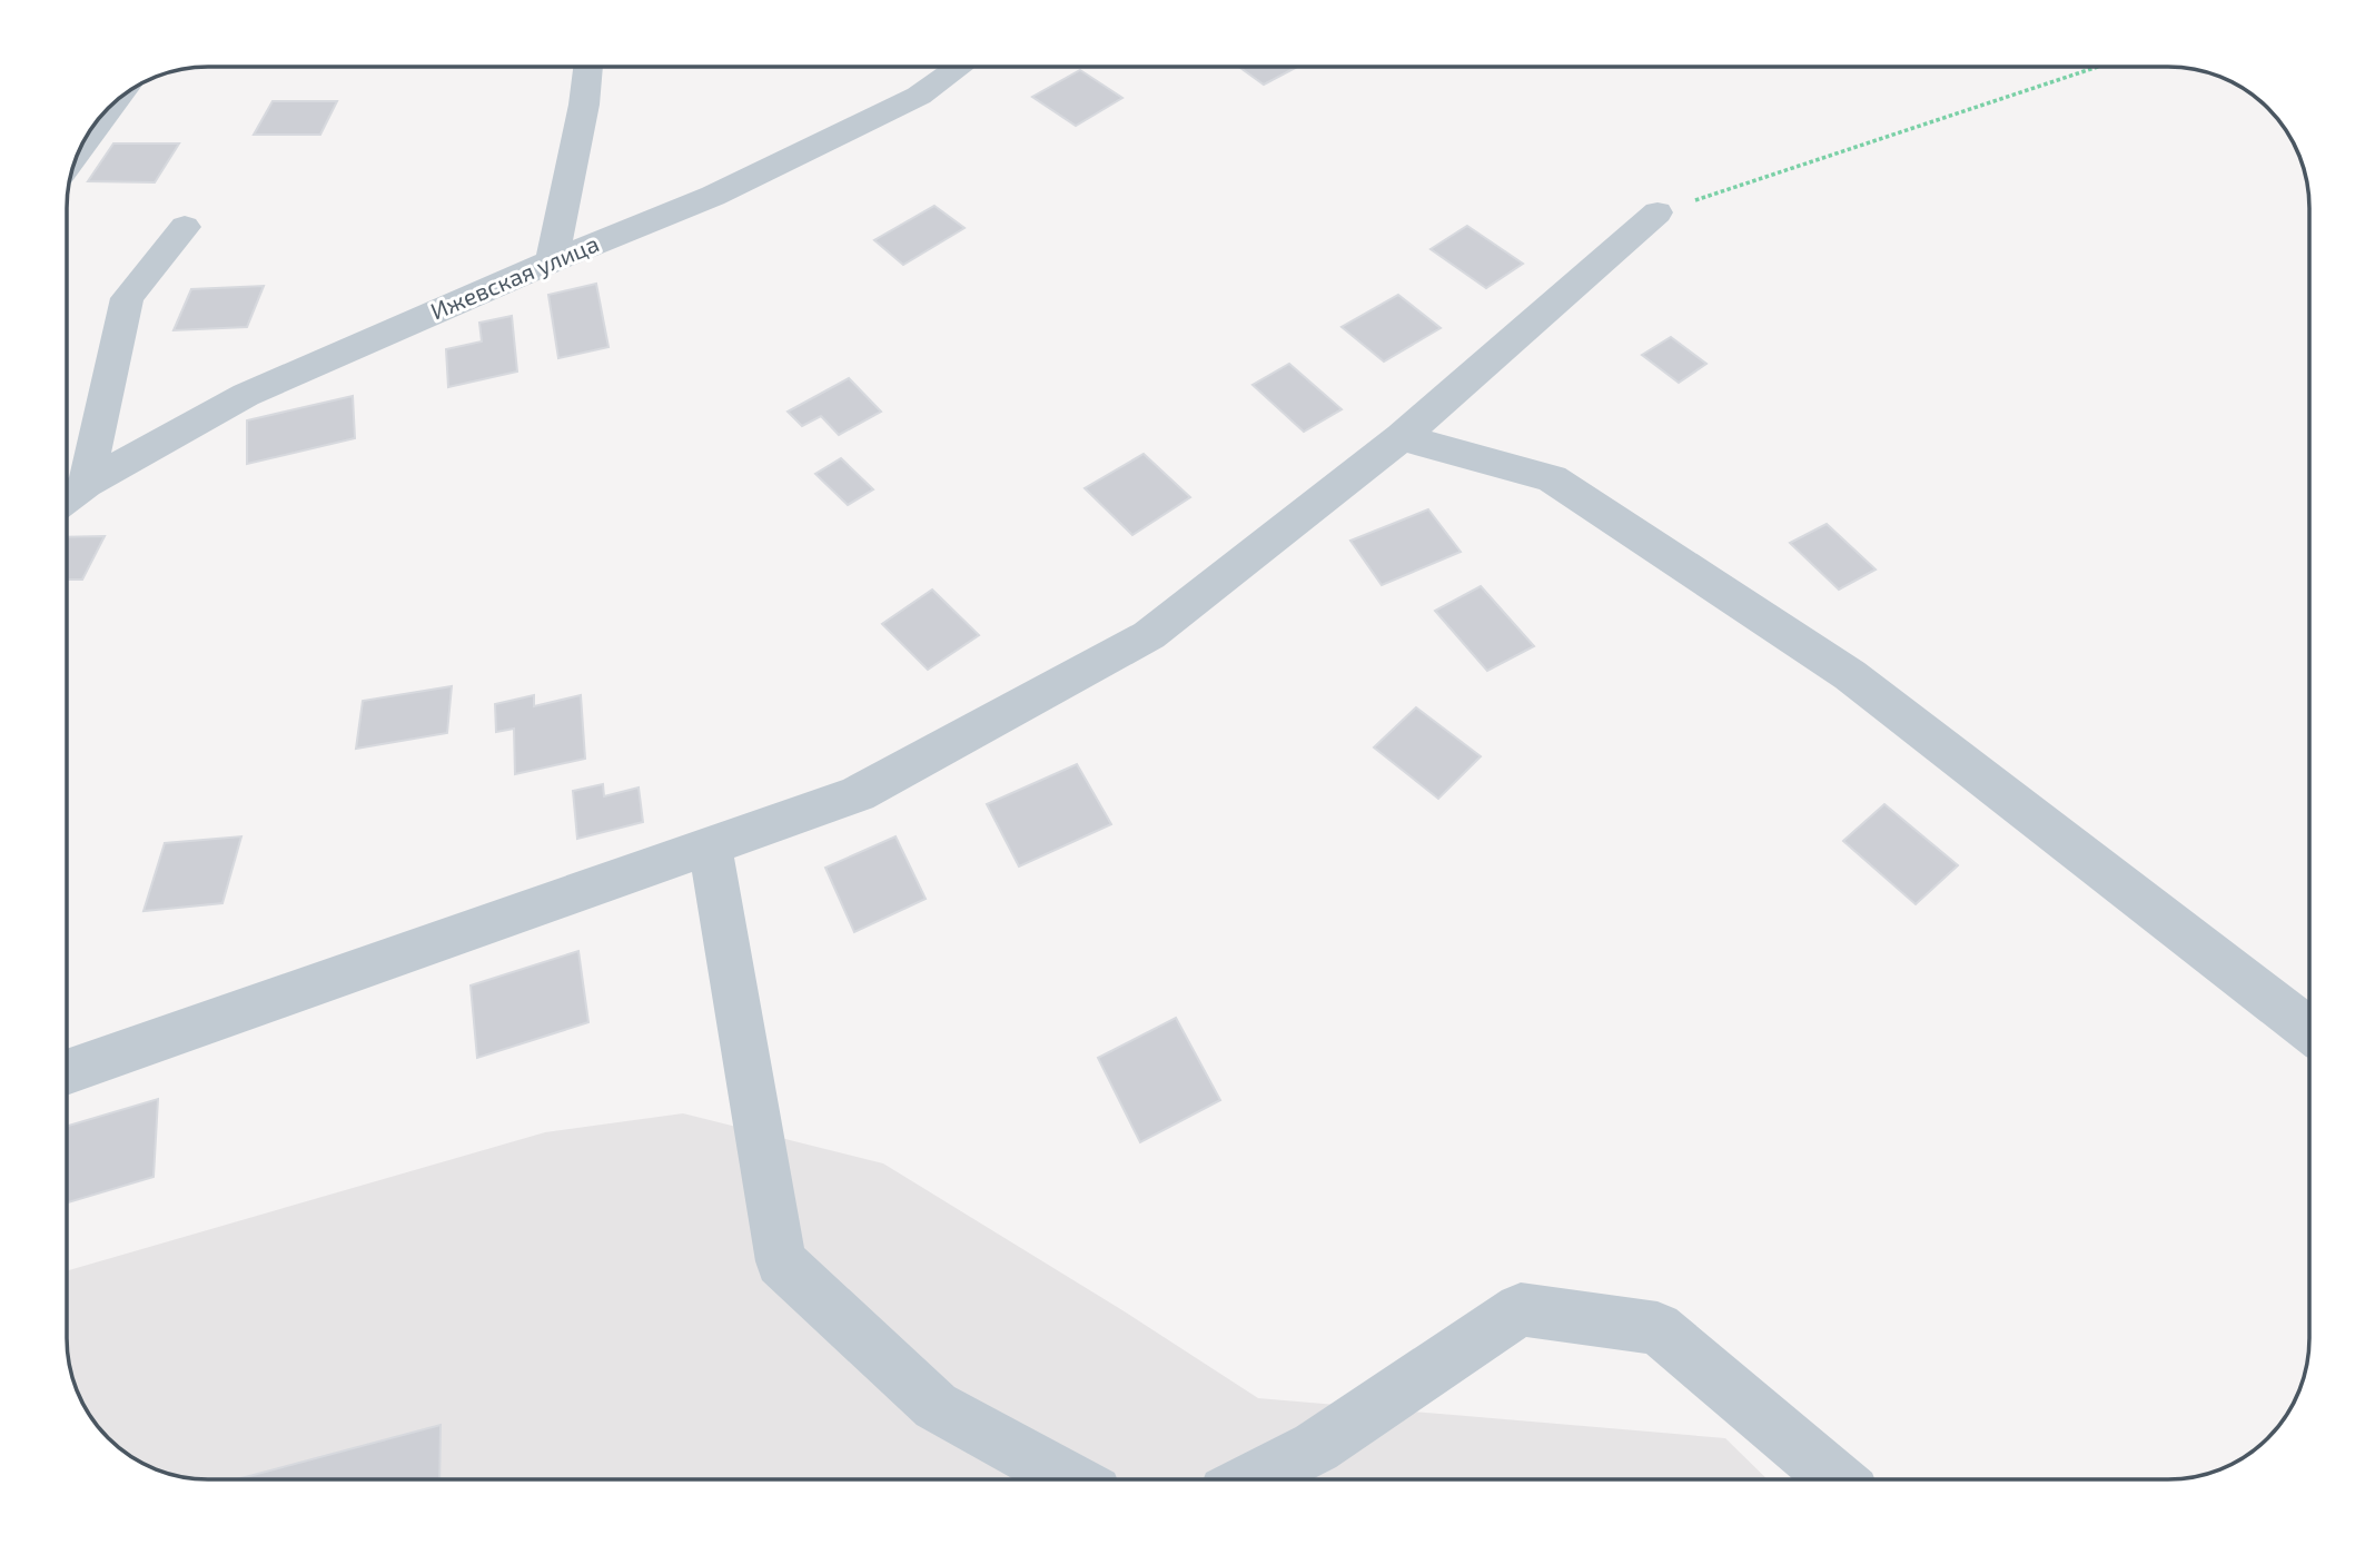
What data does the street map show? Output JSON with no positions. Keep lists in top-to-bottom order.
{
  "streets": {
    "street": ["Ижевская улица"]
  }
}
